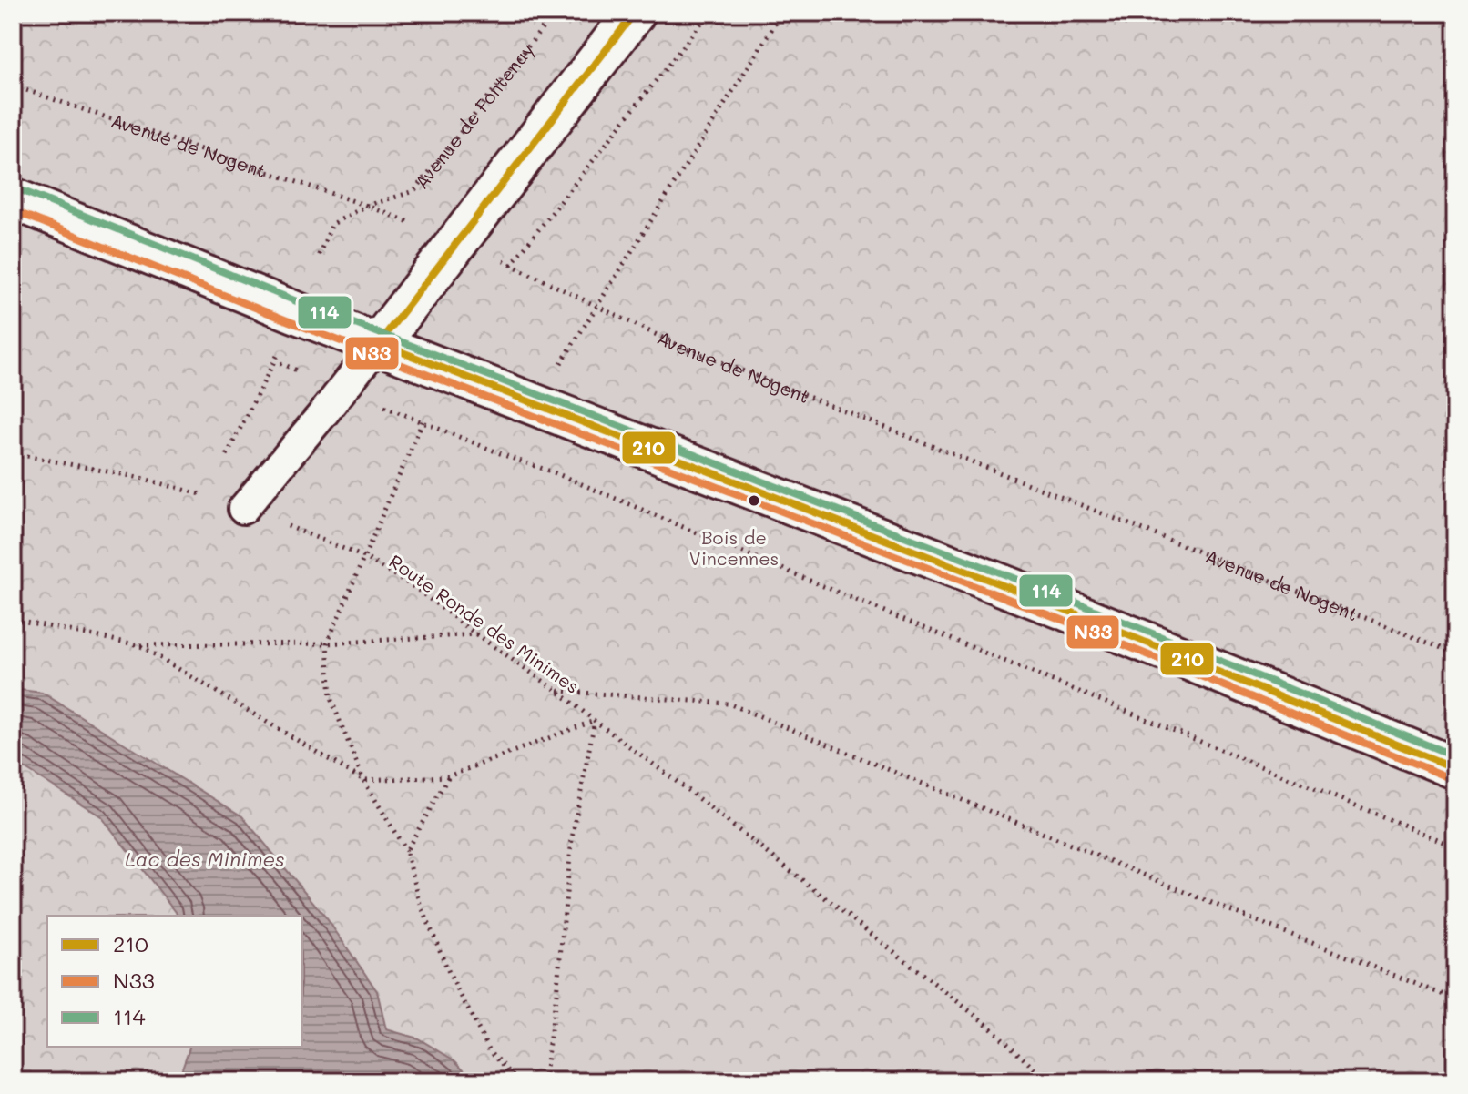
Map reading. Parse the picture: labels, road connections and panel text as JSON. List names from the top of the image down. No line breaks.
{"streets":{"path":["Avenue de Fontenay","Avenue de Nogent","Route Ronde des Minimes"]},"crossings":[["Avenue de Fontenay","Avenue de Nogent"]],"water":["Lac des Minimes"],"parks":["Bois de Vincennes"],"lines":["transit line 210","transit line 114","transit line N33"],"legend":["210","N33","114"]}
